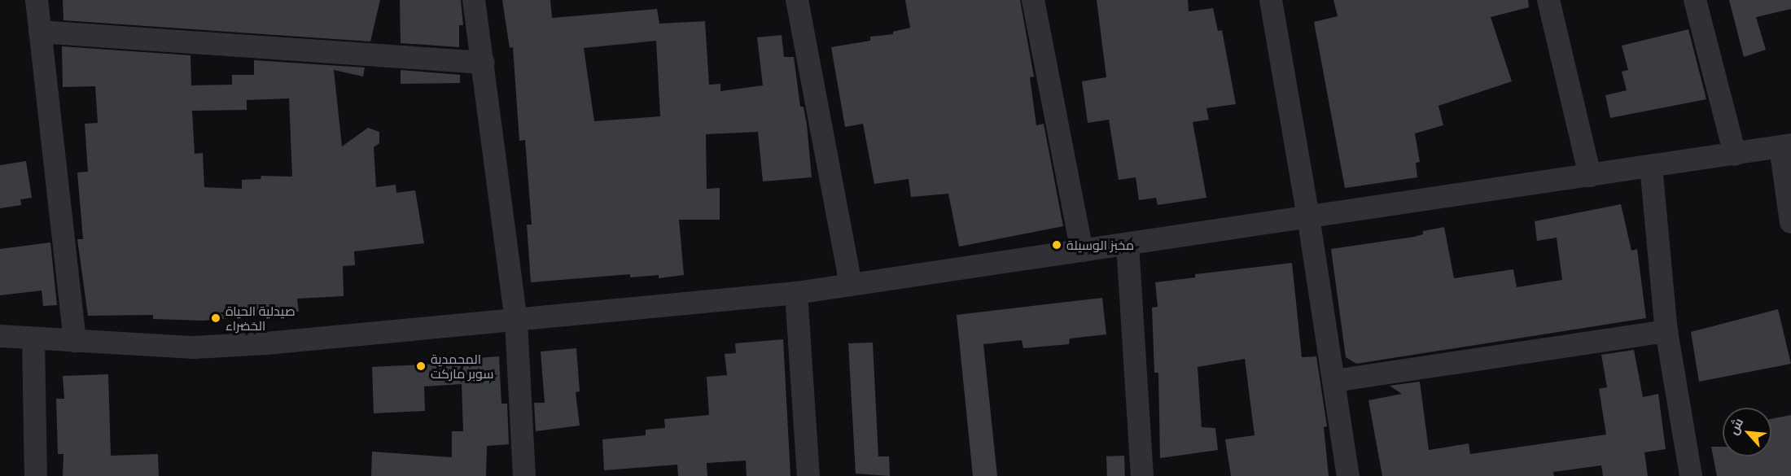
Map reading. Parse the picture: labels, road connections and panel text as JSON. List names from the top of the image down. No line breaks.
{"places":["مخبز الوسيلة","صيدلية الحياة الخضراء","المحمدية سوبر ماركت"],"north":"top left"}
